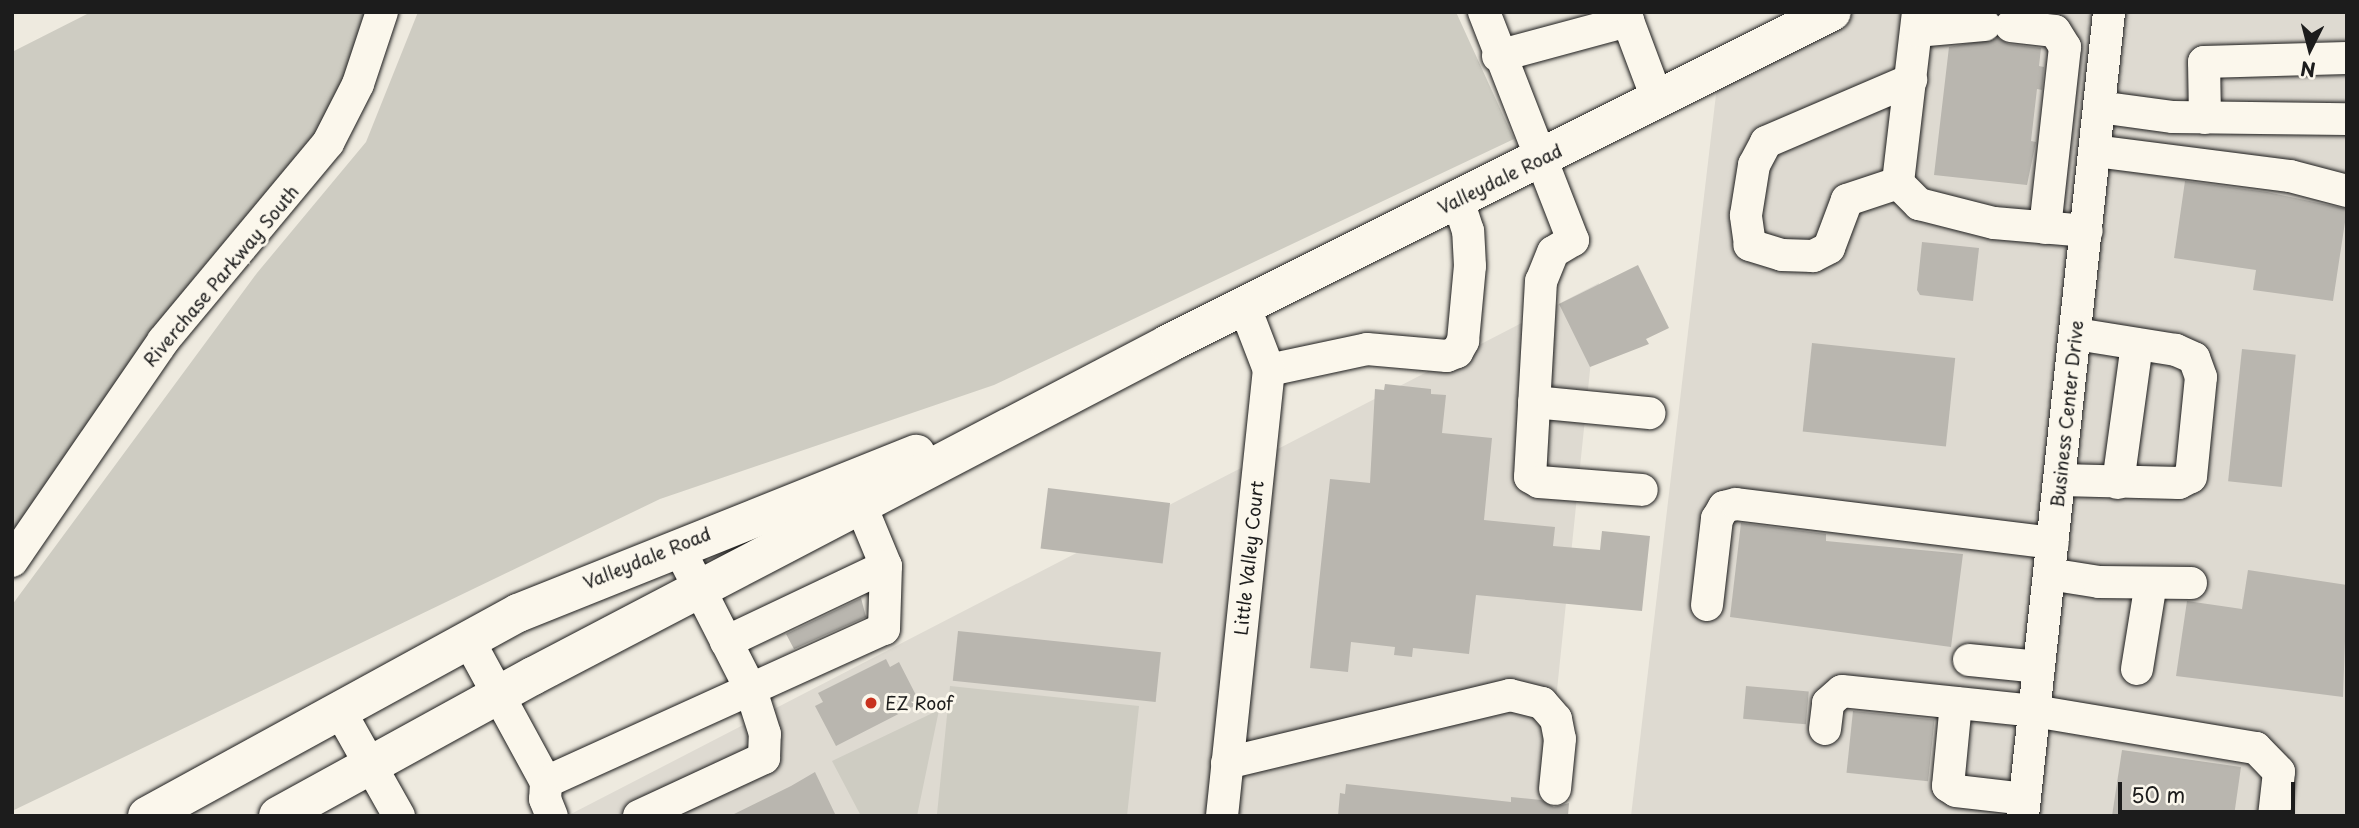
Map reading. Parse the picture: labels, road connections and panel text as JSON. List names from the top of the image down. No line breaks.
{"streets":{"main road":["Valleydale Road"],"street":["Riverchase Parkway South","Business Center Drive","Little Valley Court"]},"crossings":[["Valleydale Road","Little Valley Court"]],"places":["EZ Roof"],"scale_bar":"50 m","north":"bottom"}
